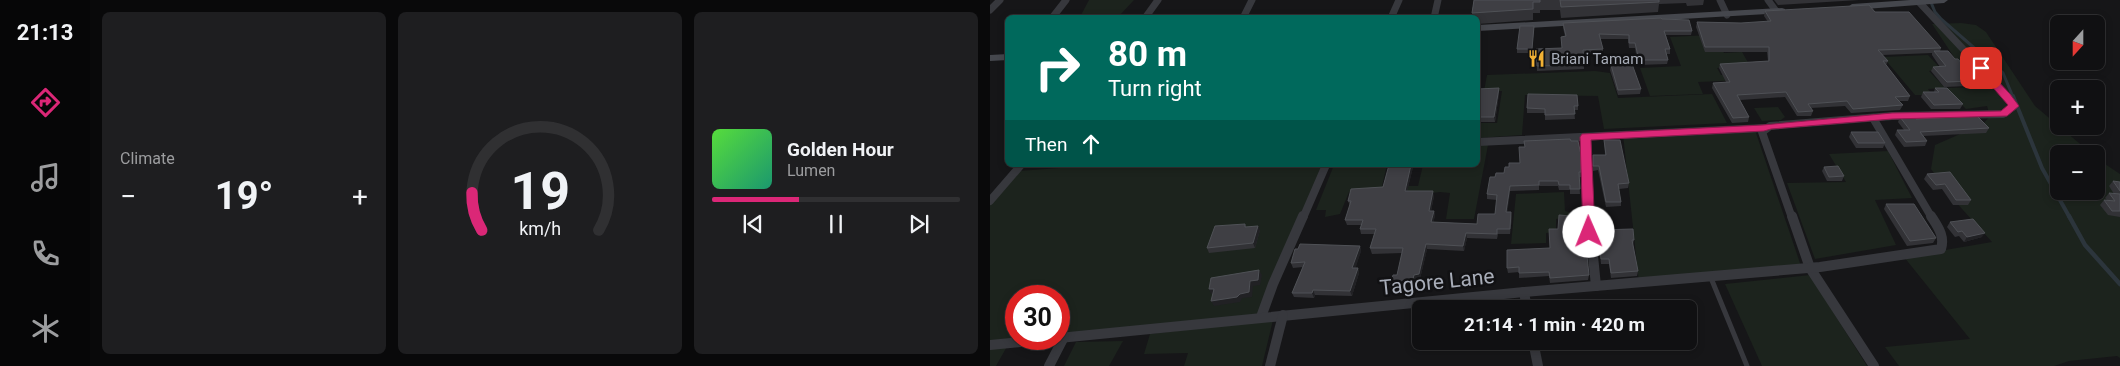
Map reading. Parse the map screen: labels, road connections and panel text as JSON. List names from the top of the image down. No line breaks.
{"streets":{"street":["Tagore Lane"]},"places":{"restaurant":["Briani Tamam"]},"north":"bottom","page":{"tabs":"21:13","tile":"Climate","map_buttons":["+","−"],"turn":["80 m","Turn right"],"then":"Then","song":["Golden Hour","Lumen"],"heat":["−","19°","+"],"limit":"30","trip":"21:14 · 1 min · 420 m","gauge":["19","km/h"]}}
